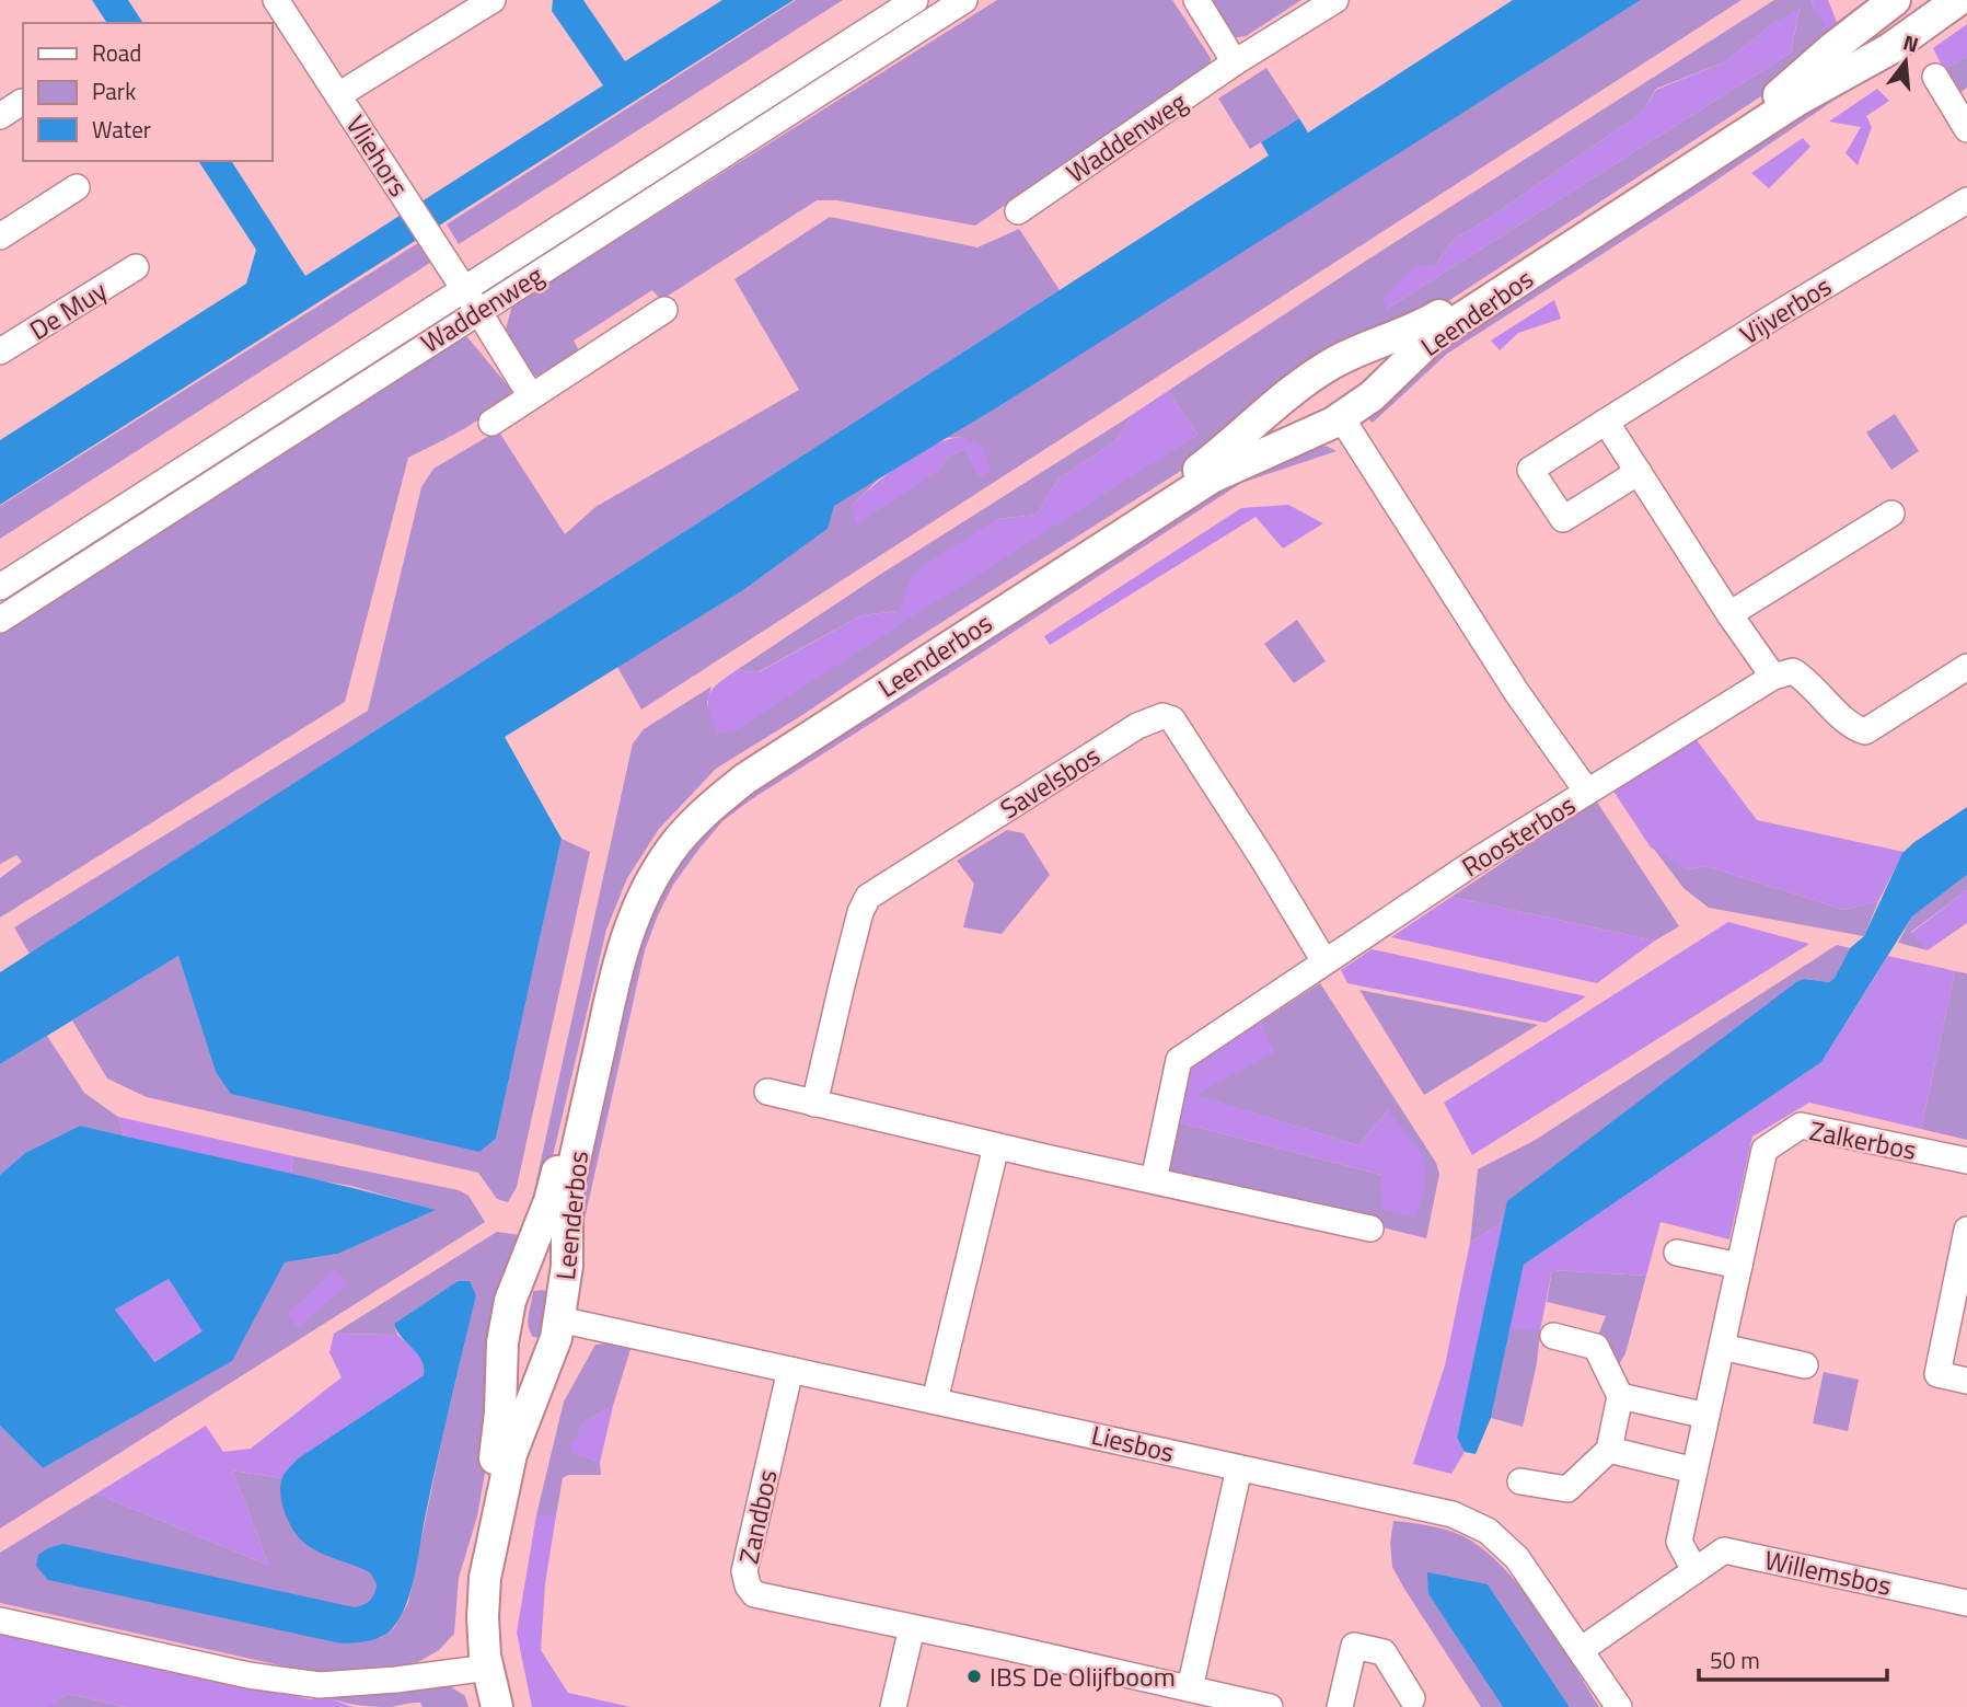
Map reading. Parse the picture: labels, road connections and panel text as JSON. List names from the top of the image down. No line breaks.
{"streets":{"main road":["Leenderbos"],"street":["Waddenweg","Vliehors","De Muy","Vijverbos","Savelsbos","Roosterbos","Zalkerbos","Liesbos","Zandbos","Willemsbos"]},"crossings":[["Waddenweg","Vliehors"],["Leenderbos","Roosterbos"],["Leenderbos","Liesbos"],["Savelsbos","Roosterbos"],["Liesbos","Zandbos"],["Liesbos","Willemsbos"]],"places":["IBS De Olijfboom"],"legend":["Road","Park","Water"],"scale_bar":"50 m","north":"top"}
